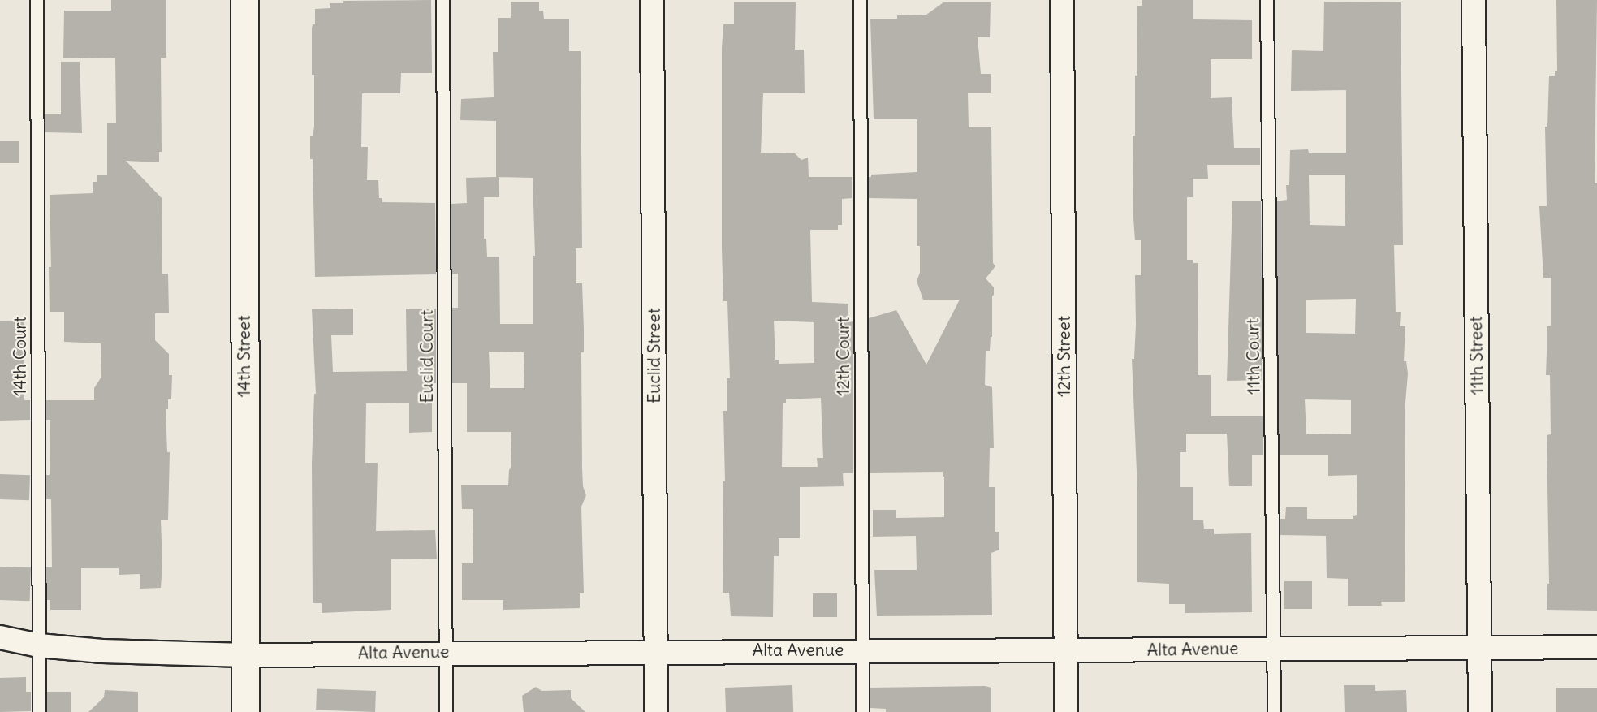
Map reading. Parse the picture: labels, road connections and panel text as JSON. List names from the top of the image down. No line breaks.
{"streets":{"street":["Euclid Street","11th Street","14th Street","12th Street","Alta Avenue"],"lane":["14th Court","Euclid Court","12th Court","11th Court"]},"crossings":[["Euclid Street","Alta Avenue"],["11th Street","Alta Avenue"],["14th Court","Alta Avenue"],["14th Street","Alta Avenue"],["Euclid Court","Alta Avenue"],["12th Court","Alta Avenue"],["12th Street","Alta Avenue"],["11th Court","Alta Avenue"]]}
